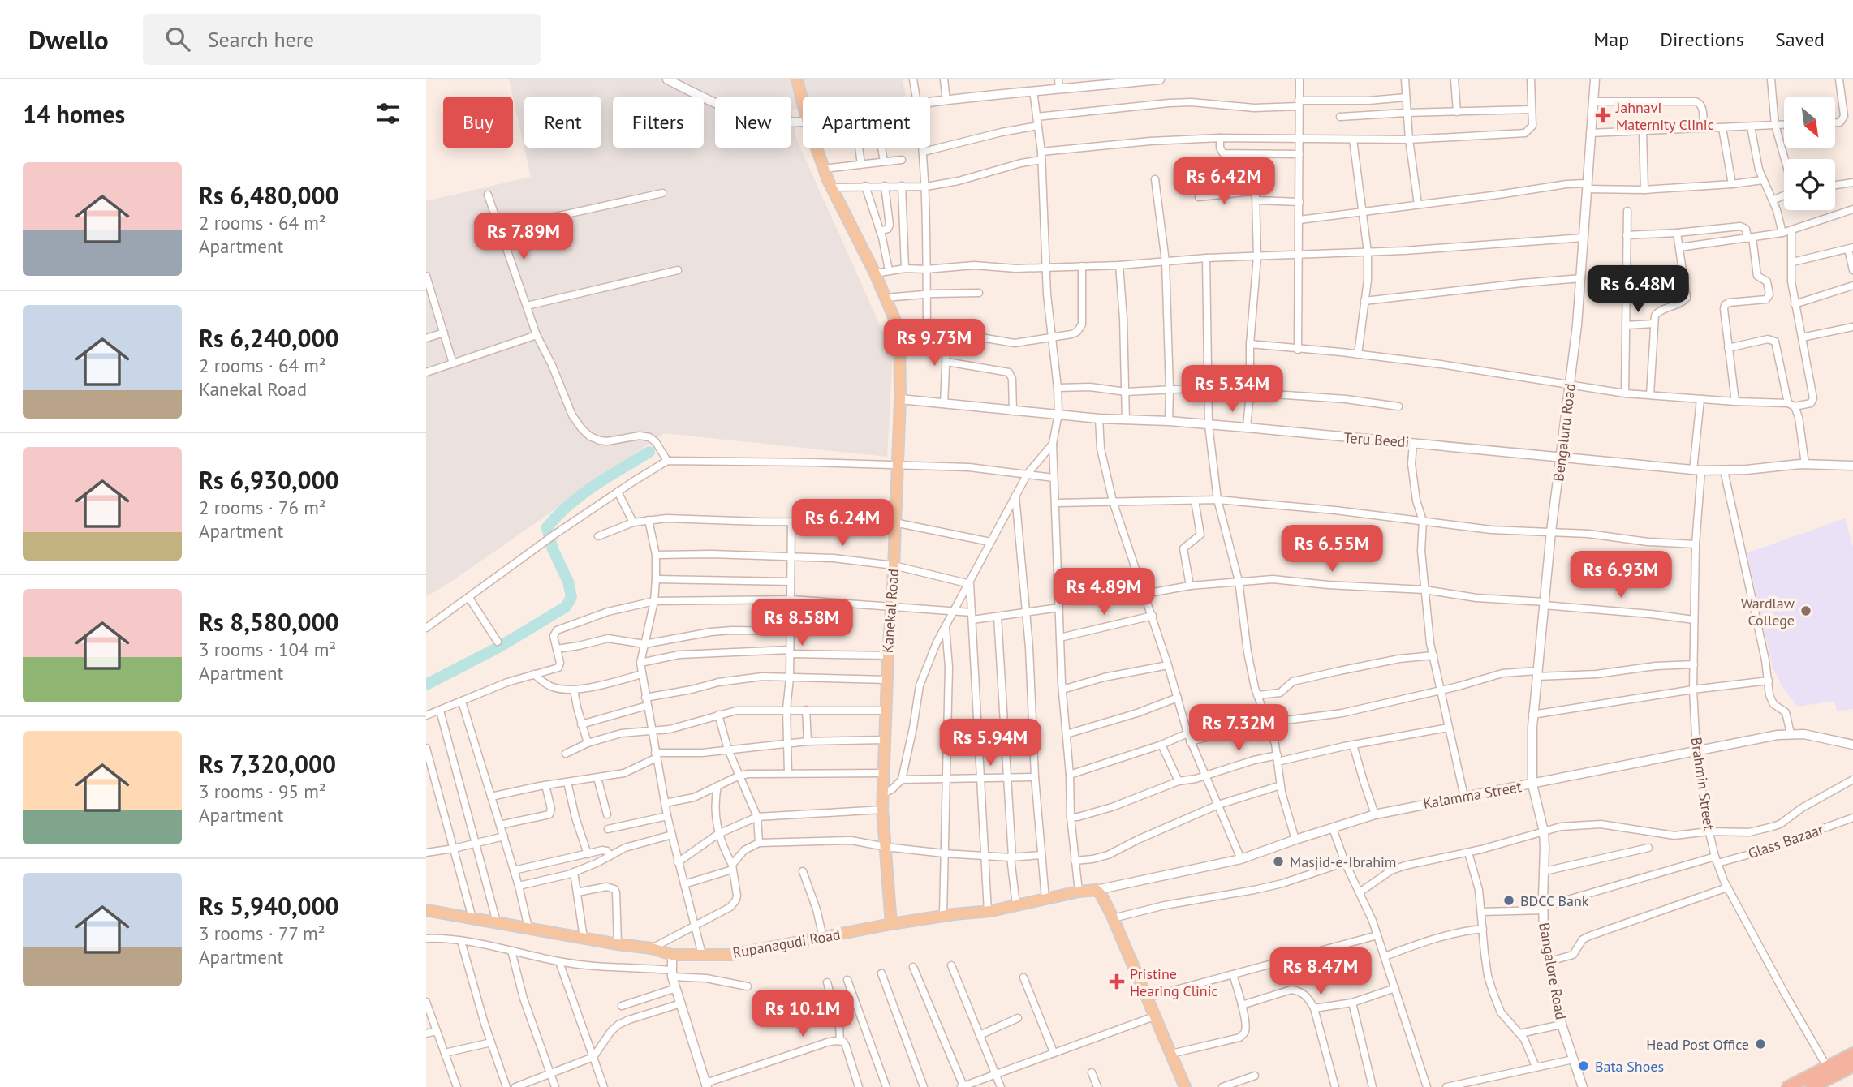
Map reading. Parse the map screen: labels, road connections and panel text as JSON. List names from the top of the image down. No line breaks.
{"streets":{"main road":["Kanekal Road","Rupanagudi Road"],"street":["Bengaluru Road","Teru Beedi","Brahmin Street","Kalamma Street","Glass Bazaar","Bangalore Road"]},"crossings":[["Bengaluru Road","Teru Beedi"],["Bengaluru Road","Kalamma Street"],["Bengaluru Road","Bangalore Road"],["Teru Beedi","Kanekal Road"],["Teru Beedi","Brahmin Street"],["Kanekal Road","Rupanagudi Road"],["Brahmin Street","Kalamma Street"],["Brahmin Street","Glass Bazaar"],["Kalamma Street","Rupanagudi Road"],["Kalamma Street","Bangalore Road"],["Glass Bazaar","Bangalore Road"]],"places":{"health":["Jahnavi Maternity Clinic","Pristine Hearing Clinic"],"other":["Wardlaw College","Masjid-e-Ibrahim","BDCC Bank","Head Post Office","Bata Shoes"]},"north":"bottom right","page":{"header":"Dwello","search":"Search here","nav":["Map","Directions","Saved"],"heading":"14 homes","chip":["Buy","Rent","Filters","New","Apartment"],"list":[{"name":"Rs 6,480,000","note":"2 rooms · 64 m² · Apartment"},{"name":"Rs 6,240,000","note":"2 rooms · 64 m² · Kanekal Road"},{"name":"Rs 6,930,000","note":"2 rooms · 76 m² · Apartment"},{"name":"Rs 8,580,000","note":"3 rooms · 104 m² · Apartment"},{"name":"Rs 7,320,000","note":"3 rooms · 95 m² · Apartment"},{"name":"Rs 5,940,000","note":"3 rooms · 77 m² · Apartment"}],"price":["Rs 6.42M","Rs 7.89M","Rs 6.48M","Rs 9.73M","Rs 5.34M","Rs 6.24M","Rs 6.55M","Rs 6.93M","Rs 4.89M","Rs 8.58M","Rs 7.32M","Rs 5.94M","Rs 8.47M","Rs 10.1M"]}}
